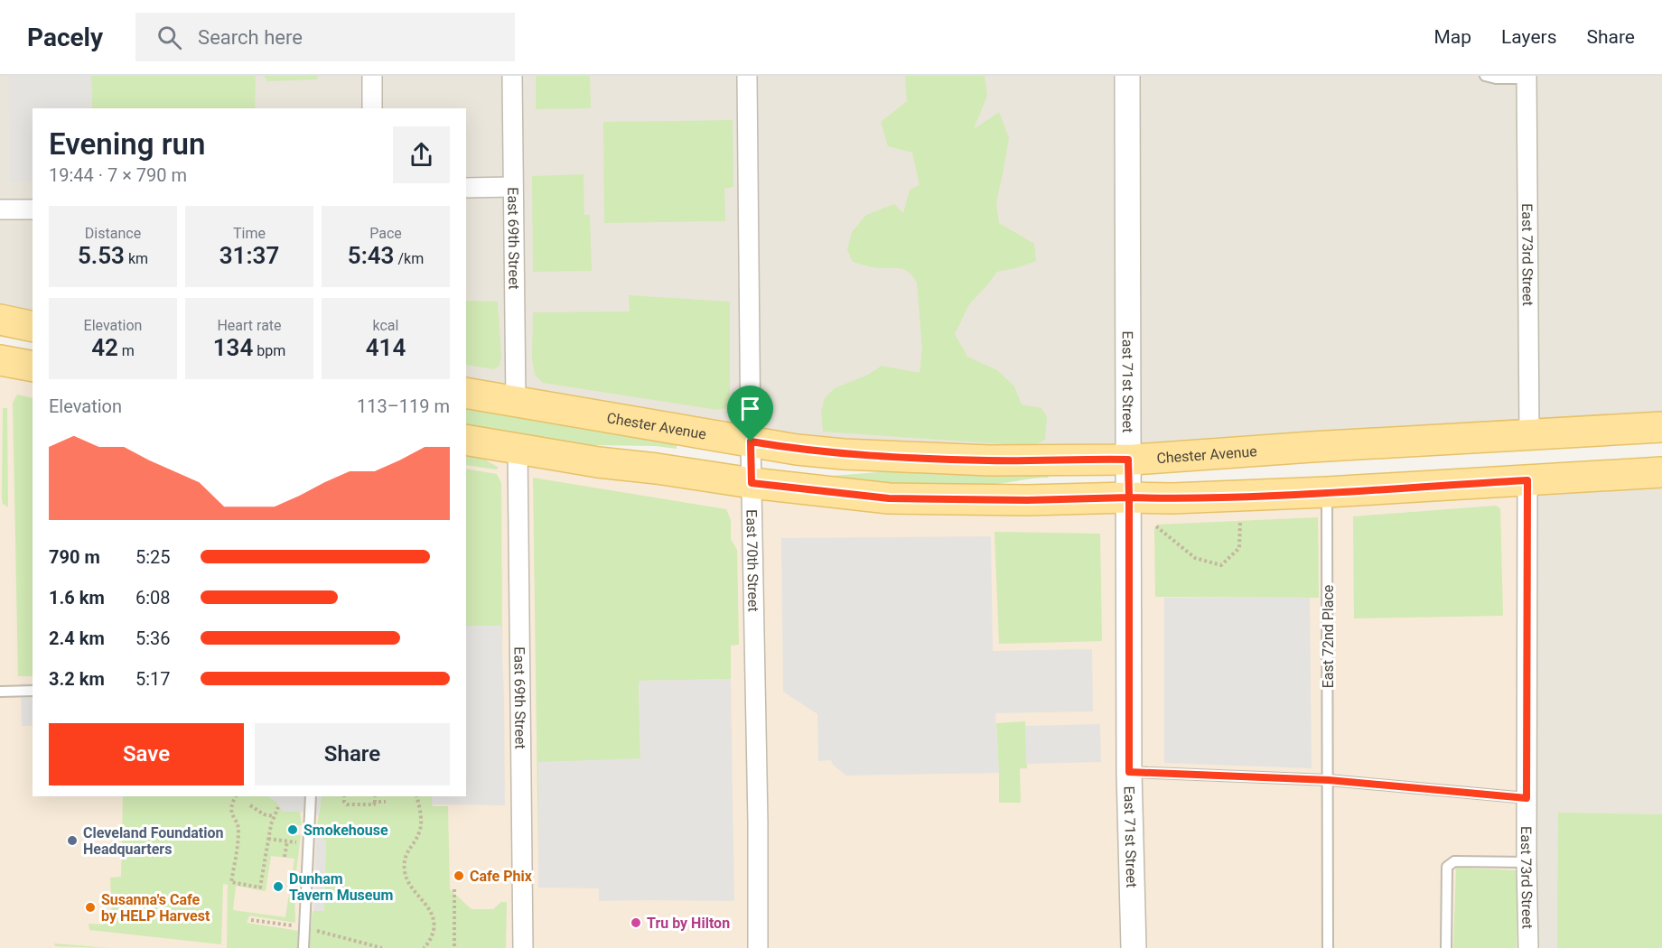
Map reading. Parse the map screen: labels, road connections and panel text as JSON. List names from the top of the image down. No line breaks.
{"streets":{"main road":["Chester Avenue"],"street":["East 69th Street","East 73rd Street","East 71st Street","East 70th Street"],"lane":["East 72nd Place"]},"crossings":[["East 69th Street","Chester Avenue"],["East 73rd Street","Chester Avenue"],["East 71st Street","Chester Avenue"],["Chester Avenue","East 70th Street"]],"places":["Smokehouse","Cleveland Foundation Headquarters","Cafe Phix","Dunham Tavern Museum","Susanna's Cafe by HELP Harvest","Tru by Hilton"],"page":{"header":"Pacely","search":"Search here","nav":["Map","Layers","Share"],"heading":["Evening run","19:44 · 7 × 790 m"],"stats":[["Distance","5.53 km"],["Time","31:37"],["Pace","5:43 /km"],["Elevation","42 m"],["Heart rate","134 bpm"],["kcal","414"]],"chart":["Elevation","113–119 m"],"list":[{"name":"790 m","note":"5:25"},{"name":"1.6 km","note":"6:08"},{"name":"2.4 km","note":"5:36"},{"name":"3.2 km","note":"5:17"}],"buttons":["Save","Share"]}}
